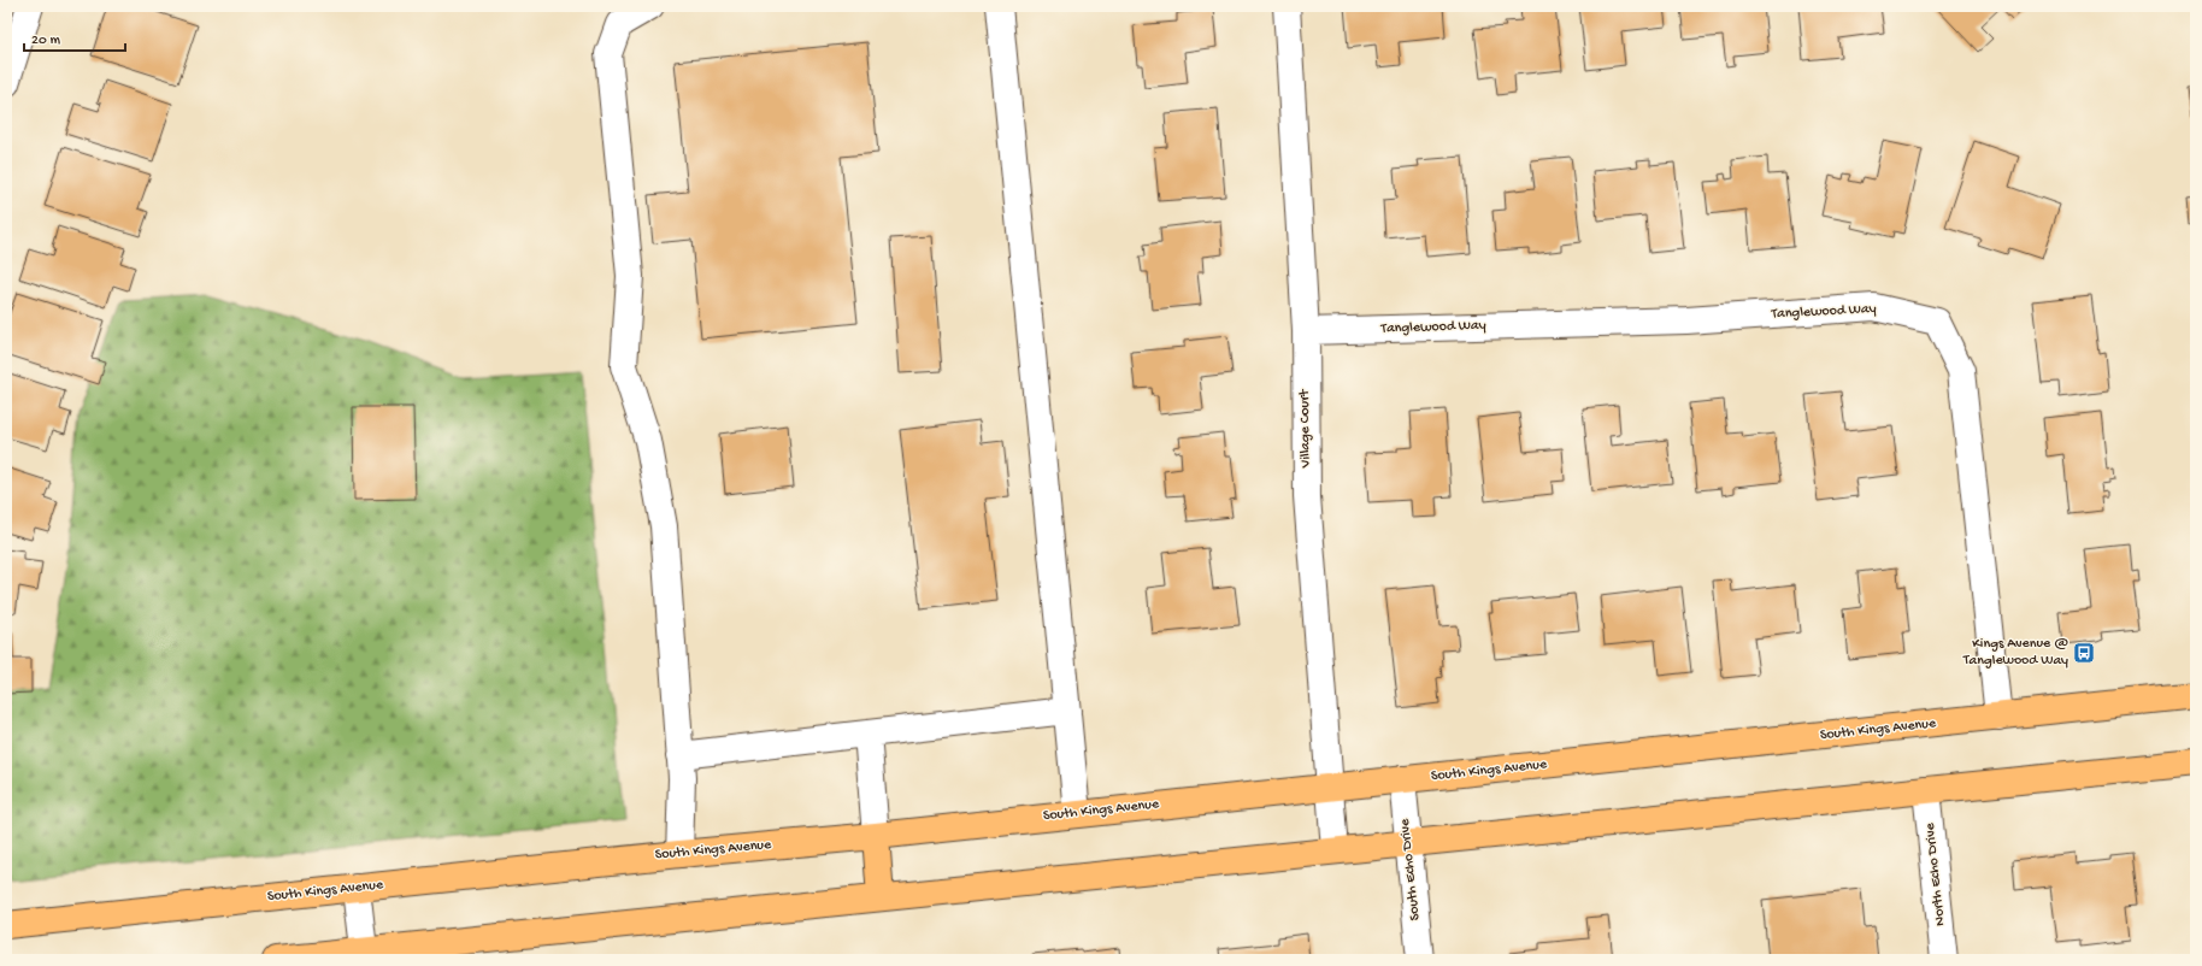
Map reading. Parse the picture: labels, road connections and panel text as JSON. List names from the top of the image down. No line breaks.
{"streets":{"main road":["South Kings Avenue"],"street":["Tanglewood Way","Village Court","South Echo Drive","North Echo Drive"]},"crossings":[["Tanglewood Way","Village Court"],["Tanglewood Way","South Kings Avenue"],["Village Court","South Kings Avenue"],["South Kings Avenue","South Echo Drive"]],"places":{"bus stop":["Kings Avenue @ Tanglewood Way"]},"scale_bar":"20 m"}
